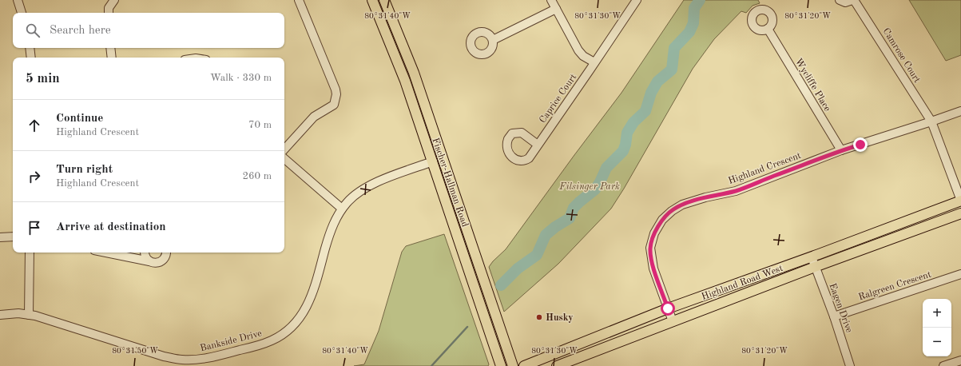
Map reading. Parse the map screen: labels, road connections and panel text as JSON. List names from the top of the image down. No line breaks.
{"streets":{"main road":["Fischer-Hallman Road","Highland Road West"],"street":["Camrose Court","Wycliffe Place","Caprice Court","Highland Crescent","Ralgreen Crescent","Eagen Drive","Bankside Drive"]},"crossings":[["Camrose Court","Highland Crescent"],["Camrose Court","Highland Road West"],["Wycliffe Place","Highland Crescent"],["Highland Crescent","Highland Road West"],["Fischer-Hallman Road","Bankside Drive"],["Highland Road West","Eagen Drive"],["Ralgreen Crescent","Eagen Drive"]],"parks":["Filsinger Park"],"places":["Husky"],"page":{"search":"Search here","heading":["5 min","Walk · 330 m"],"list":[["Continue","Highland Crescent","70 m"],["Turn right","Highland Crescent","260 m"],"Arrive at destination"],"map_buttons":["+","−"]},"coordinates":["80°31'40\"W","80°31'30\"W","80°31'20\"W","80°31'50\"W"]}
